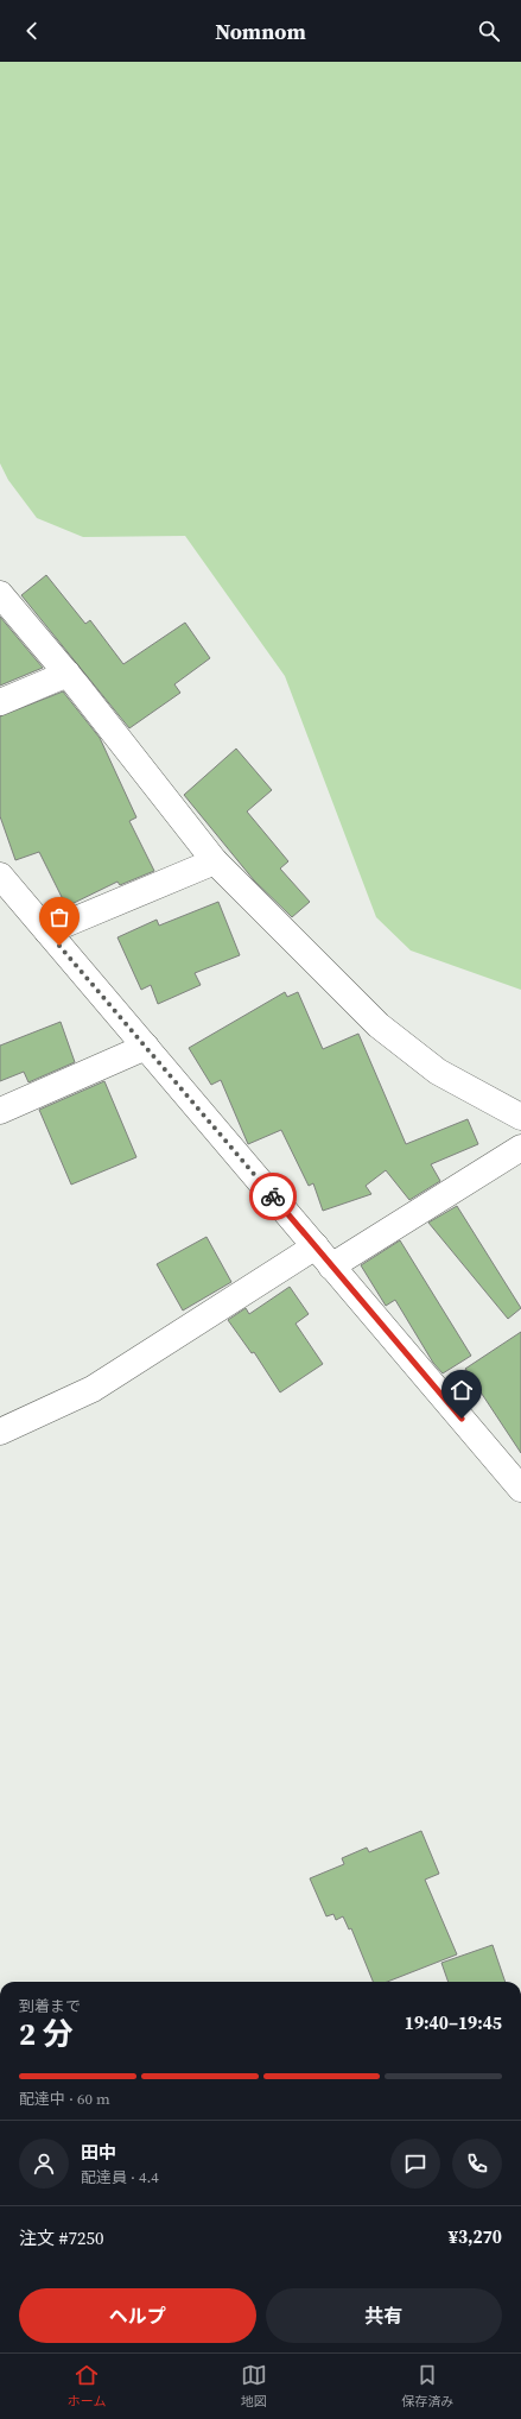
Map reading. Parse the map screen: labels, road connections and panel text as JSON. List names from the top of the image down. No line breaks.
{"page":{"header":"Nomnom","heading":["2 分","到着まで","19:40–19:45"],"panel":["田中","配達員 · 4.4","注文 #7250","¥3,270"],"bar":"配達中 · 60 m","buttons":["ヘルプ","共有"],"tabs":["ホーム","地図","保存済み"]}}
